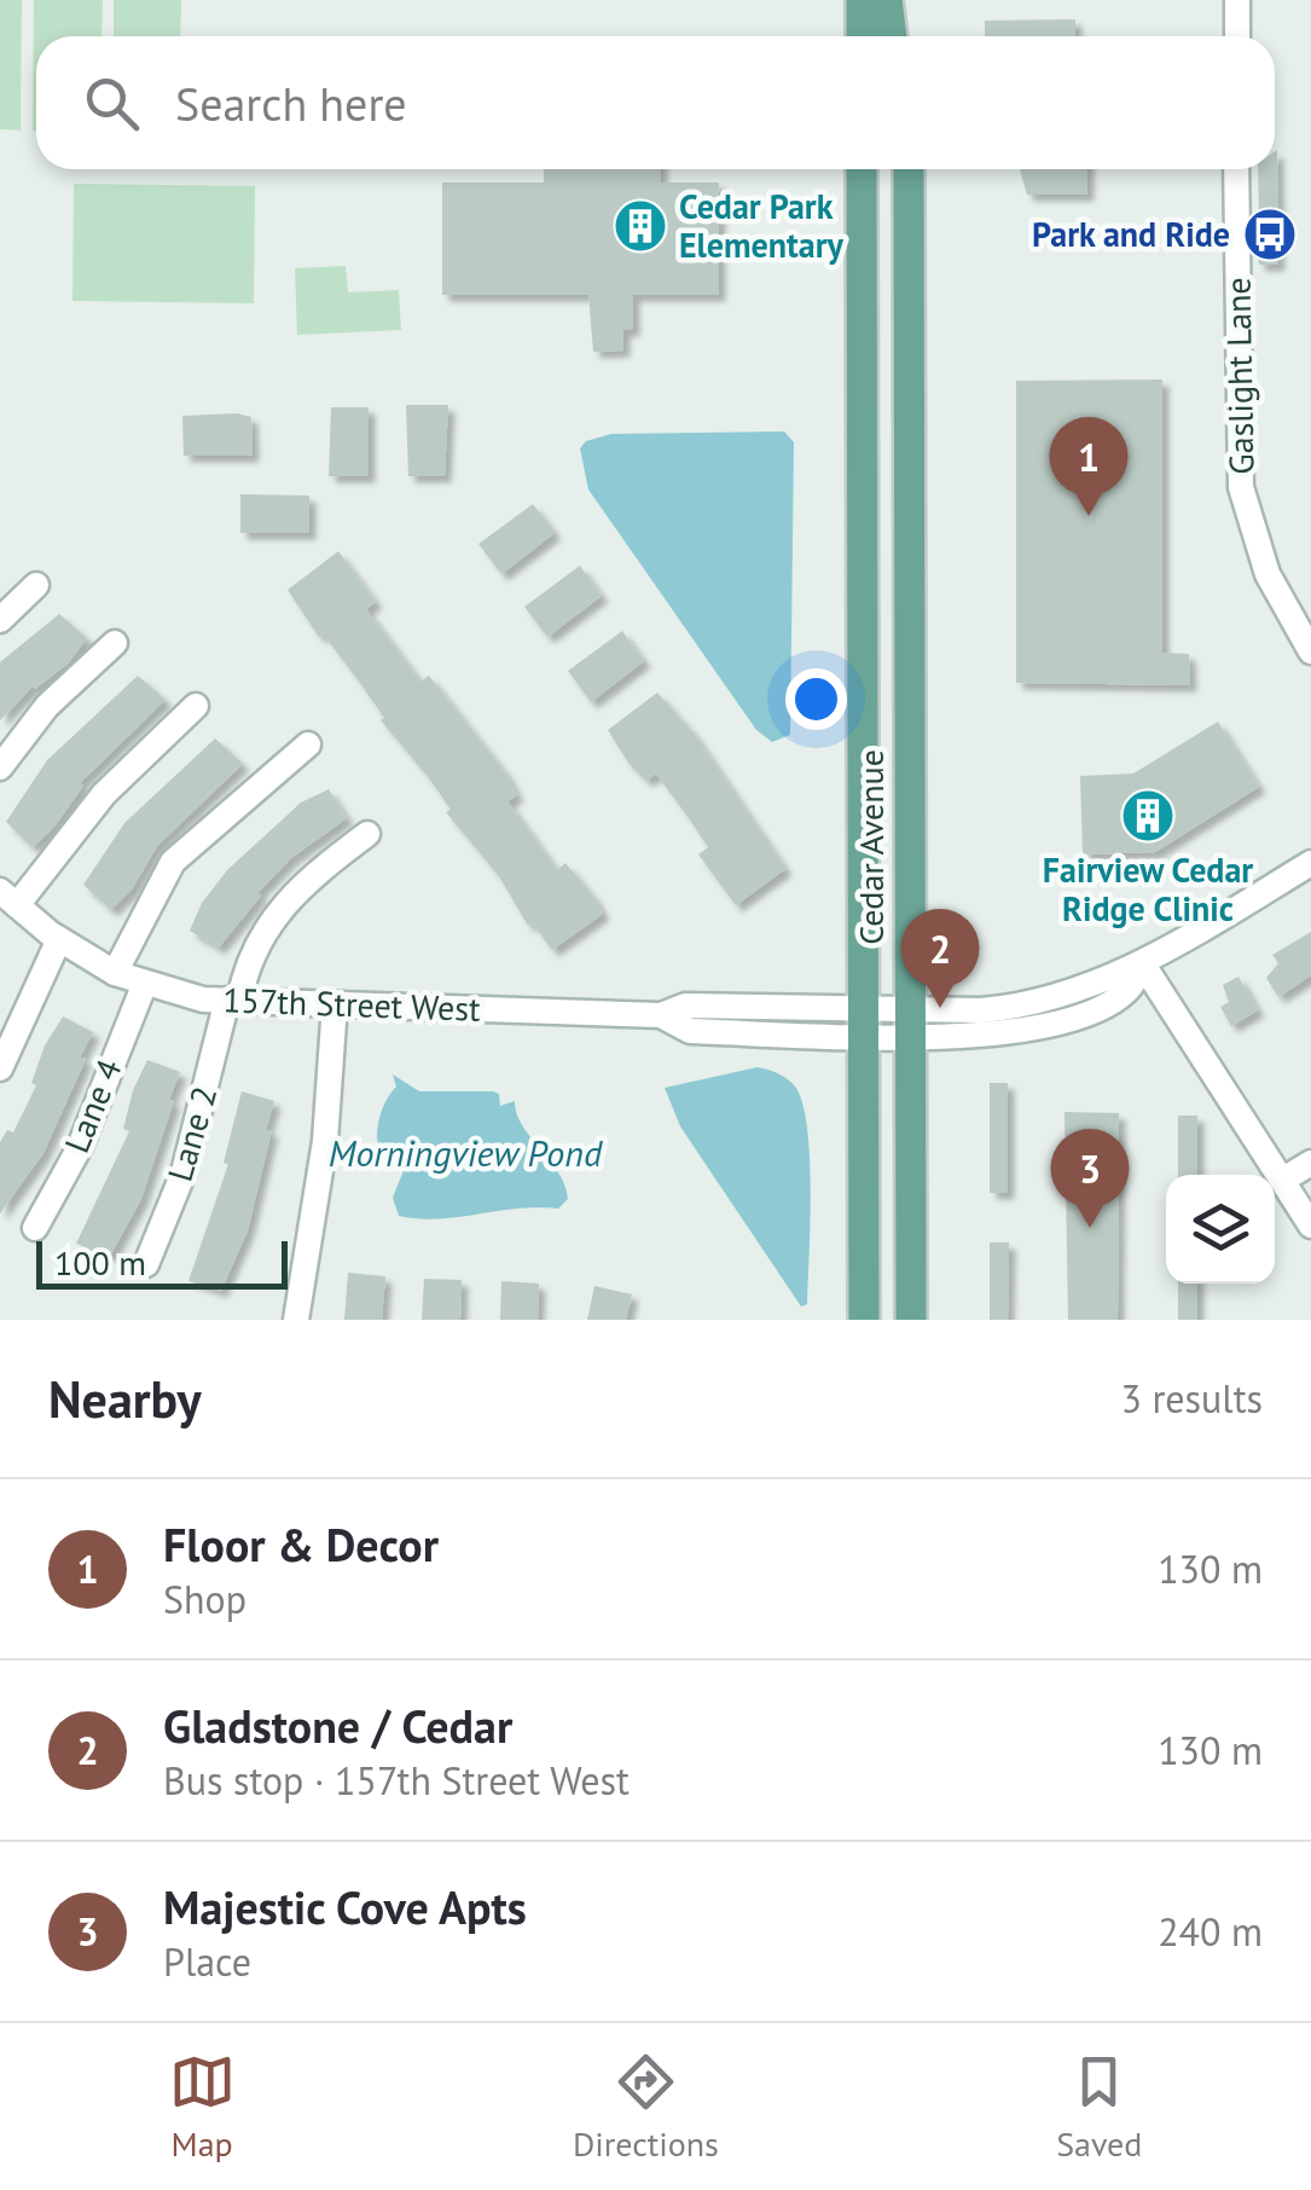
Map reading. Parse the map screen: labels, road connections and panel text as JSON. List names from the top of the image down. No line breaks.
{"streets":{"main road":["Cedar Avenue"],"street":["Gaslight Lane","157th Street West","Lane 4","Lane 2"]},"crossings":[["Cedar Avenue","157th Street West"],["157th Street West","Lane 4"],["157th Street West","Lane 2"]],"water":["Morningview Pond"],"places":{"building":["Cedar Park Elementary","Fairview Cedar Ridge Clinic"],"bus stop":["Park and Ride"]},"scale_bar":"100 m","page":{"search":"Search here","pins":["1","2","3"],"scale":"100 m","heading":["Nearby","3 results"],"list":[{"mark":"1","name":"Floor & Decor","note":"Shop","value":"130 m"},{"mark":"2","name":"Gladstone / Cedar","note":"Bus stop · 157th Street West","value":"130 m"},{"mark":"3","name":"Majestic Cove Apts","note":"Place","value":"240 m"}],"nav":["Map","Directions","Saved"]}}
